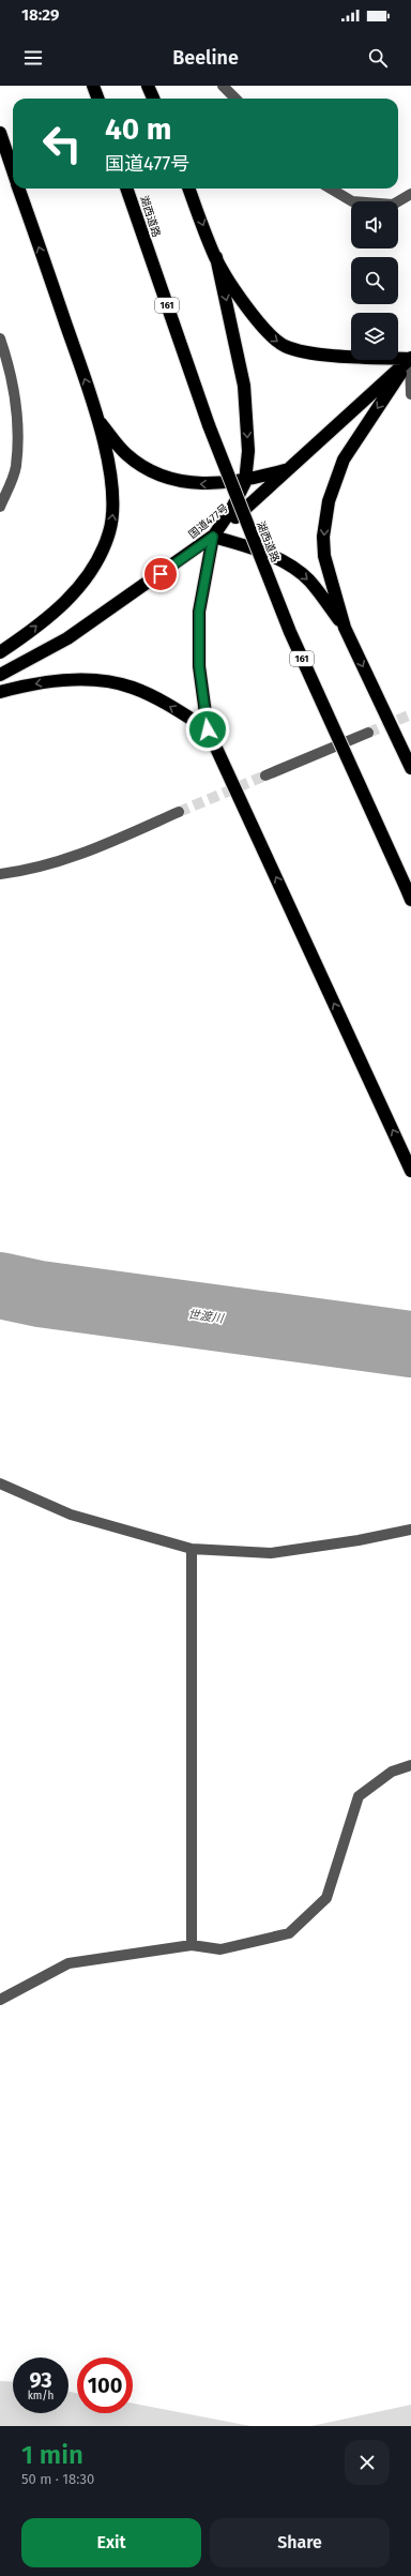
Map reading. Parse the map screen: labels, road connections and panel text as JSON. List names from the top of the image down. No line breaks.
{"streets":{"highway":["湖西道路","161","国道477号"]},"water":["世渡川"],"page":{"status":"18:29","header":"Beeline","turn":["40 m","国道477号"],"speed":"93 km/h","limit":"100","heading":["1 min","50 m · 18:30"],"buttons":["Exit","Share"]}}
